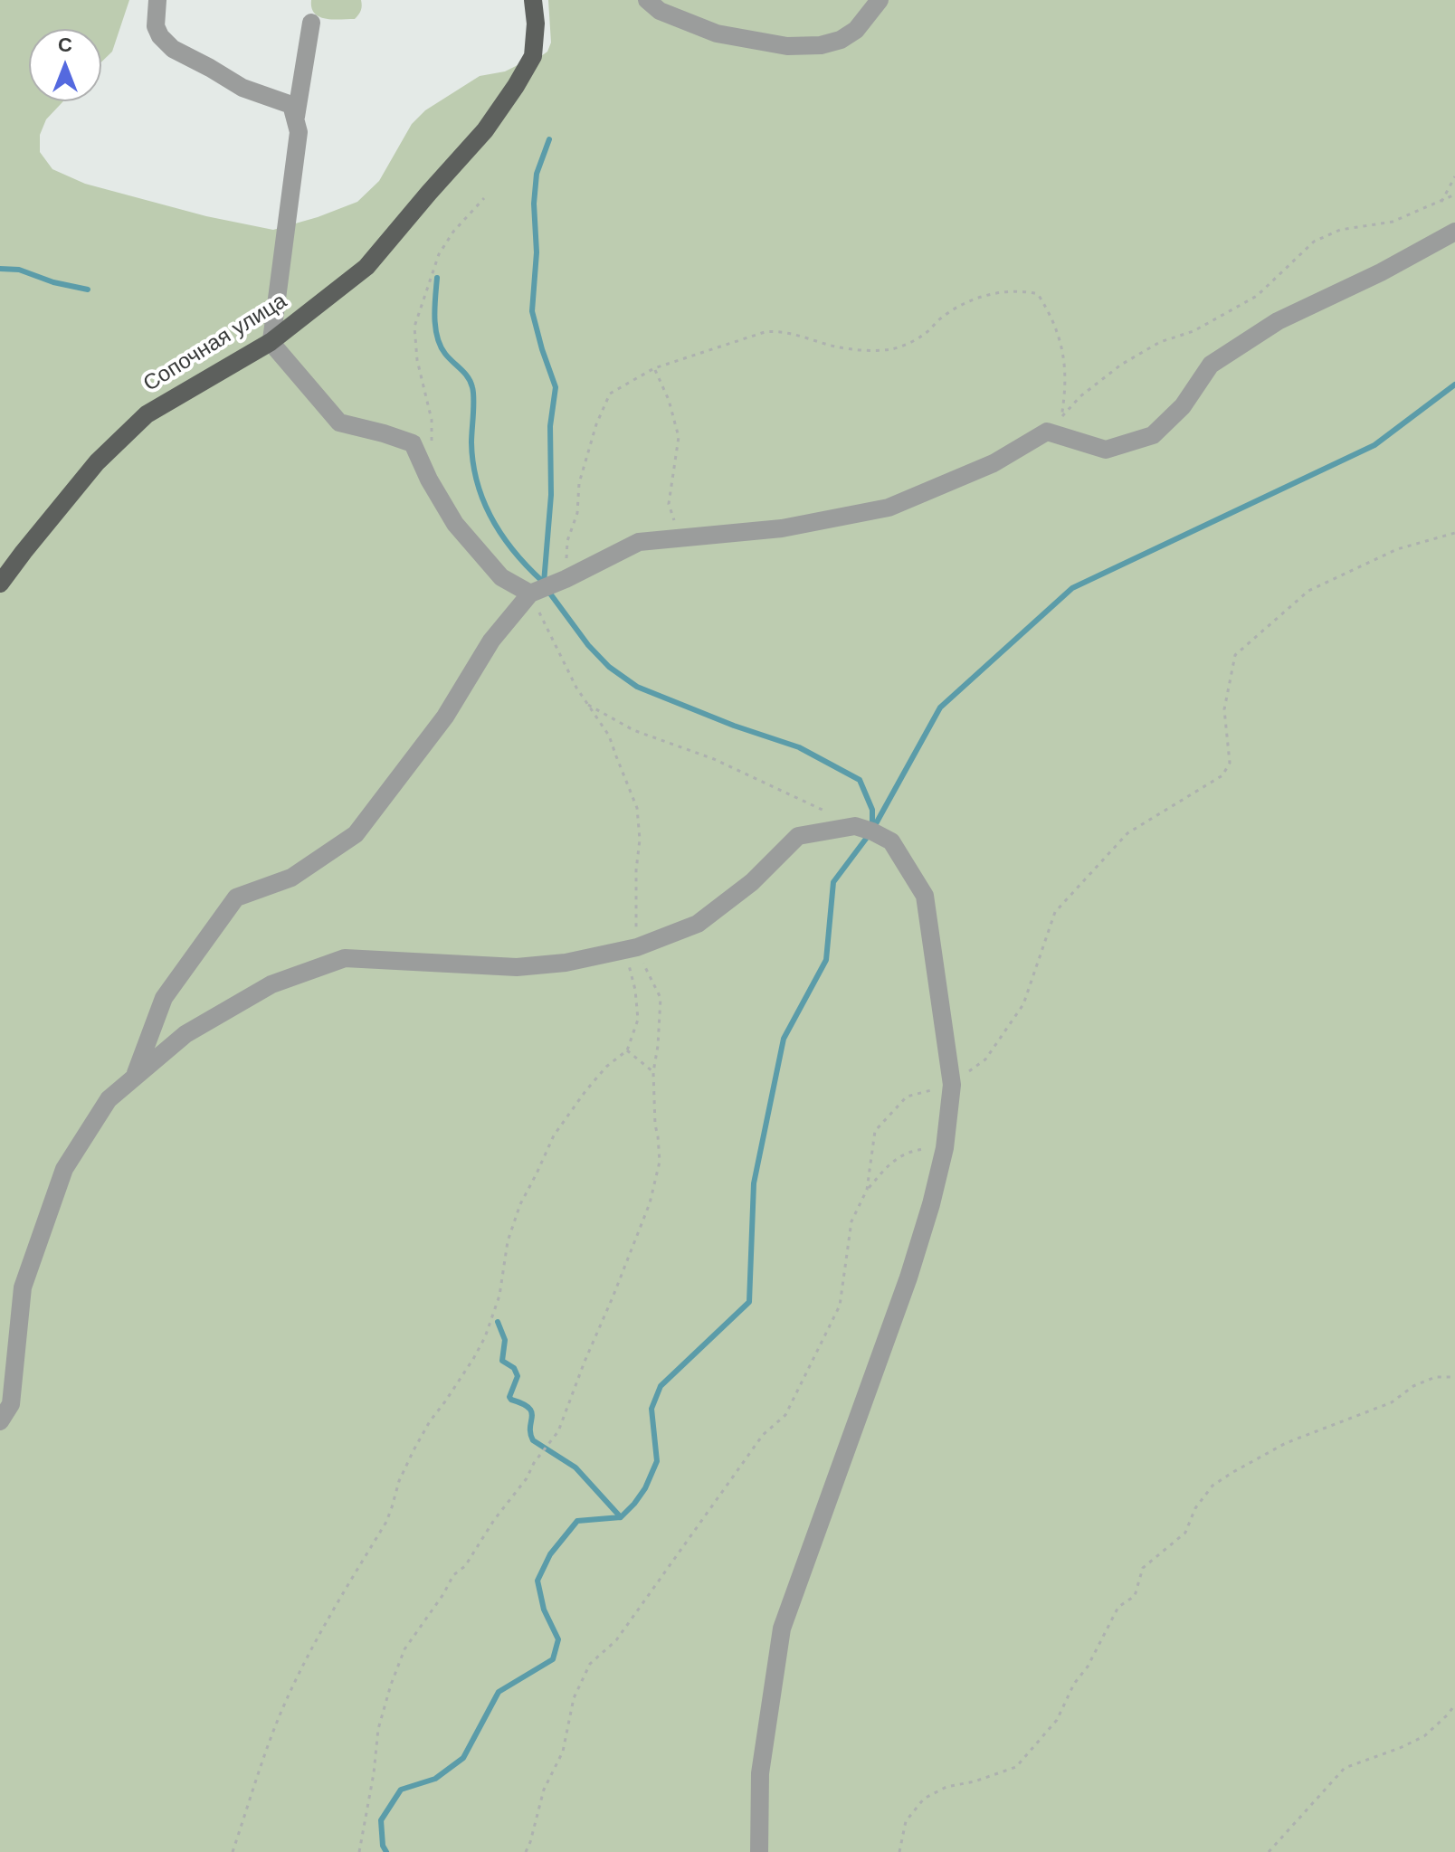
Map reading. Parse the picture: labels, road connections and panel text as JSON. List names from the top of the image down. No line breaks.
{"streets":{"main road":["Сопочная улица"]},"north":"top"}
